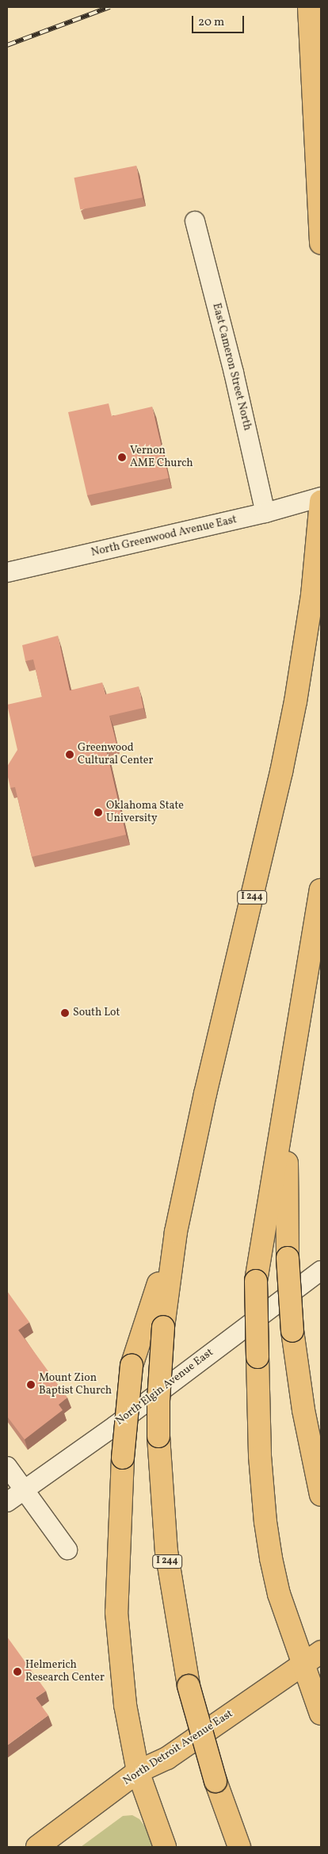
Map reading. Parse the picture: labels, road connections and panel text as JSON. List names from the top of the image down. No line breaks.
{"streets":{"main road":["I 244","North Detroit Avenue East"],"street":["East Cameron Street North","North Greenwood Avenue East","North Elgin Avenue East"]},"crossings":[["East Cameron Street North","North Greenwood Avenue East"]],"places":["Vernon AME Church","Greenwood Cultural Center","Oklahoma State University","South Lot","Mount Zion Baptist Church","Helmerich Research Center"],"scale_bar":"20 m"}
